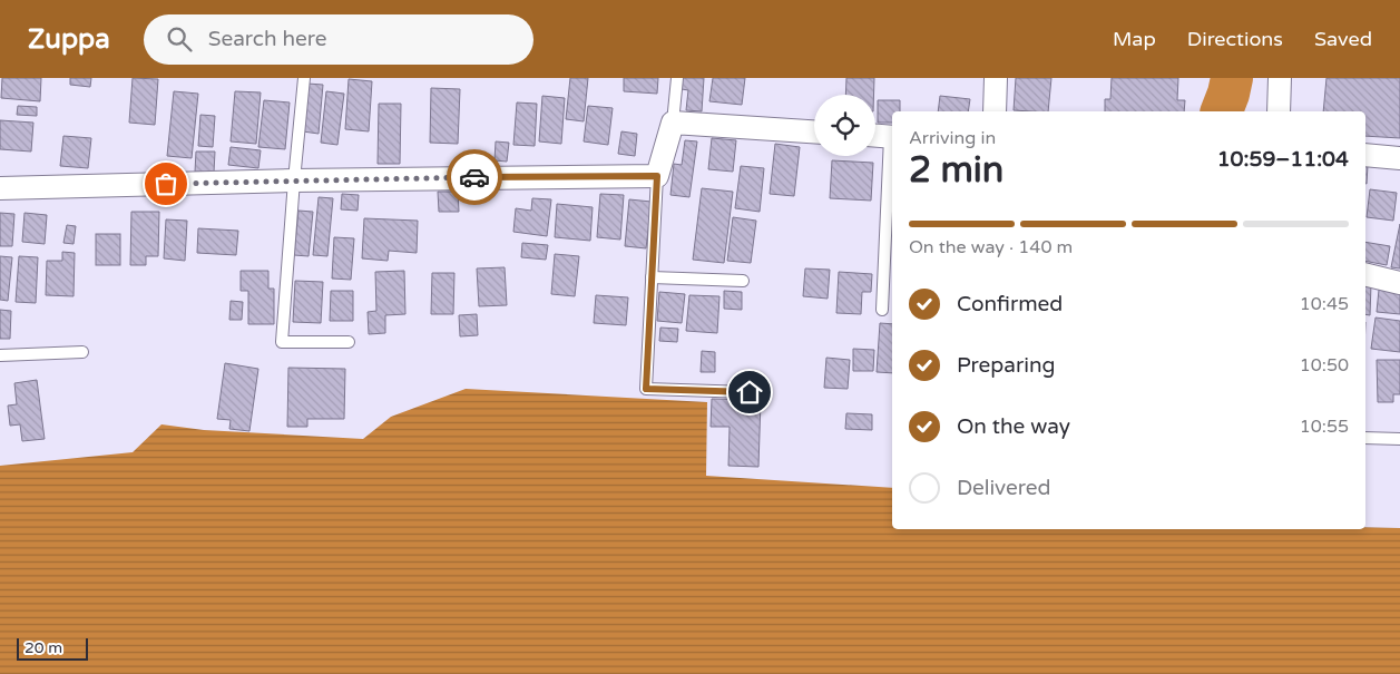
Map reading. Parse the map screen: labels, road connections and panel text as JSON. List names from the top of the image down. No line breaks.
{"scale_bar":"20 m","page":{"header":"Zuppa","search":"Search here","nav":["Map","Directions","Saved"],"heading":["2 min","Arriving in","10:59–11:04"],"bar":"On the way · 140 m","list":[["Confirmed","10:45"],["Preparing","10:50"],["On the way","10:55"],"Delivered"],"scale":"20 m"}}
